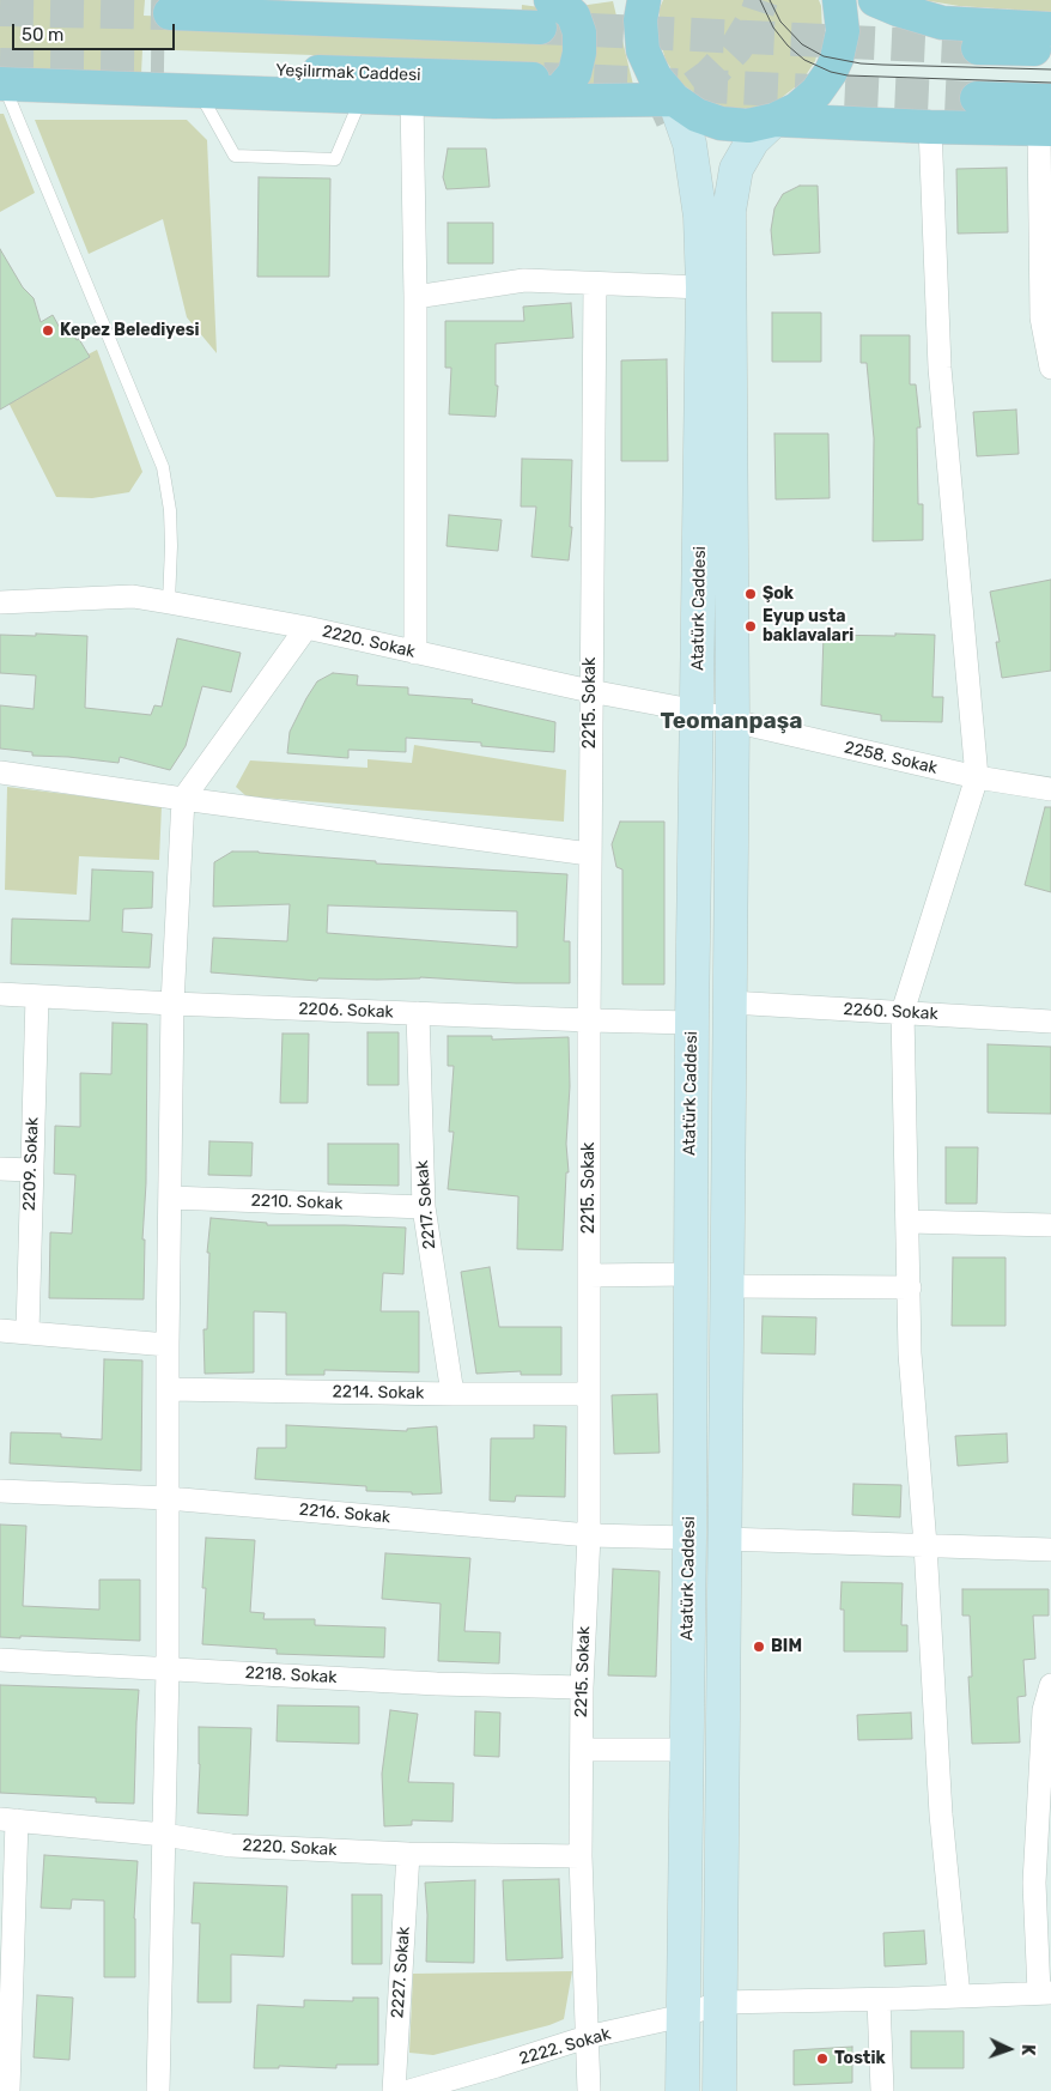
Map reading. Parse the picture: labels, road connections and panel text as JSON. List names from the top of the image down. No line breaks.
{"streets":{"main road":["Yeşilırmak Caddesi","Atatürk Caddesi"],"street":["2220. Sokak","2215. Sokak","2258. Sokak","2206. Sokak","2260. Sokak","2209. Sokak","2210. Sokak","2217. Sokak","2214. Sokak","2216. Sokak","2218. Sokak","2227. Sokak","2222. Sokak"]},"crossings":[["Atatürk Caddesi","2220. Sokak"],["Atatürk Caddesi","2258. Sokak"],["Atatürk Caddesi","2206. Sokak"],["Atatürk Caddesi","2260. Sokak"],["Atatürk Caddesi","2216. Sokak"],["Atatürk Caddesi","2222. Sokak"],["2220. Sokak","2215. Sokak"],["2220. Sokak","2258. Sokak"],["2220. Sokak","2227. Sokak"],["2215. Sokak","2206. Sokak"],["2215. Sokak","2214. Sokak"],["2215. Sokak","2216. Sokak"],["2215. Sokak","2218. Sokak"],["2215. Sokak","2222. Sokak"],["2206. Sokak","2209. Sokak"],["2206. Sokak","2217. Sokak"],["2210. Sokak","2217. Sokak"],["2217. Sokak","2214. Sokak"]],"districts":["Teomanpaşa"],"places":["Kepez Belediyesi","Şok","Eyup usta baklavalari","BIM","Tostik"],"scale_bar":"50 m","north":"right"}
